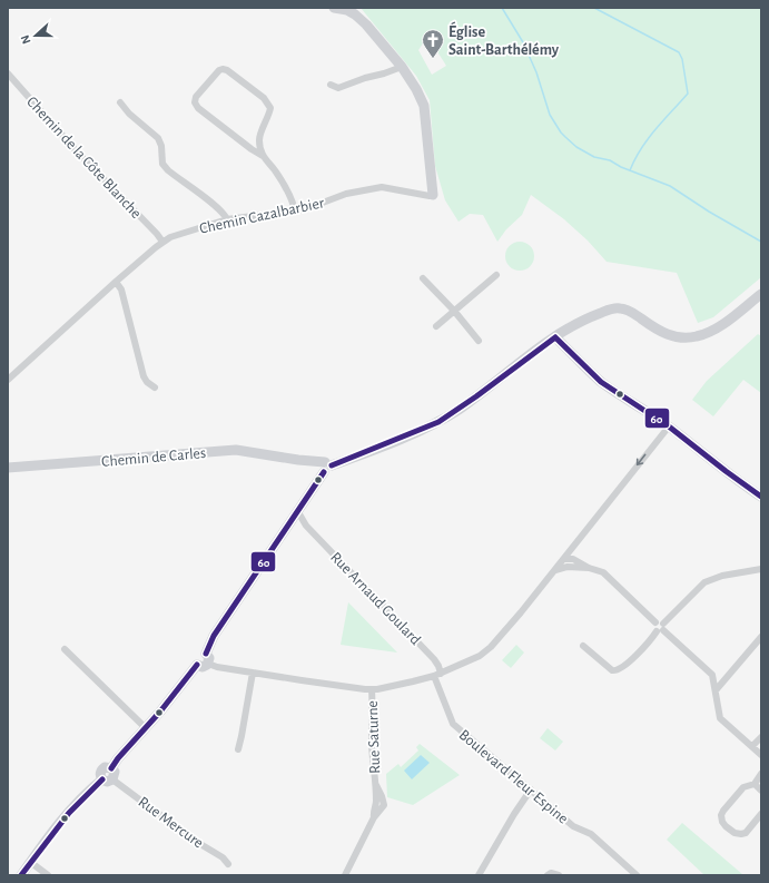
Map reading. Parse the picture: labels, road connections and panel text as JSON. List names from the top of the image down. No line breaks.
{"streets":{"street":["Chemin de la Côte Blanche","Chemin Cazalbarbier","Chemin de Carles","Rue Arnaud Goulard","Rue Saturne","Boulevard Fleur Espine","Rue Mercure"]},"crossings":[["Chemin de la Côte Blanche","Chemin Cazalbarbier"],["Rue Arnaud Goulard","Boulevard Fleur Espine"]],"places":{"church":["Église Saint-Barthélémy"]},"lines":["transit line 60"],"north":"left"}
